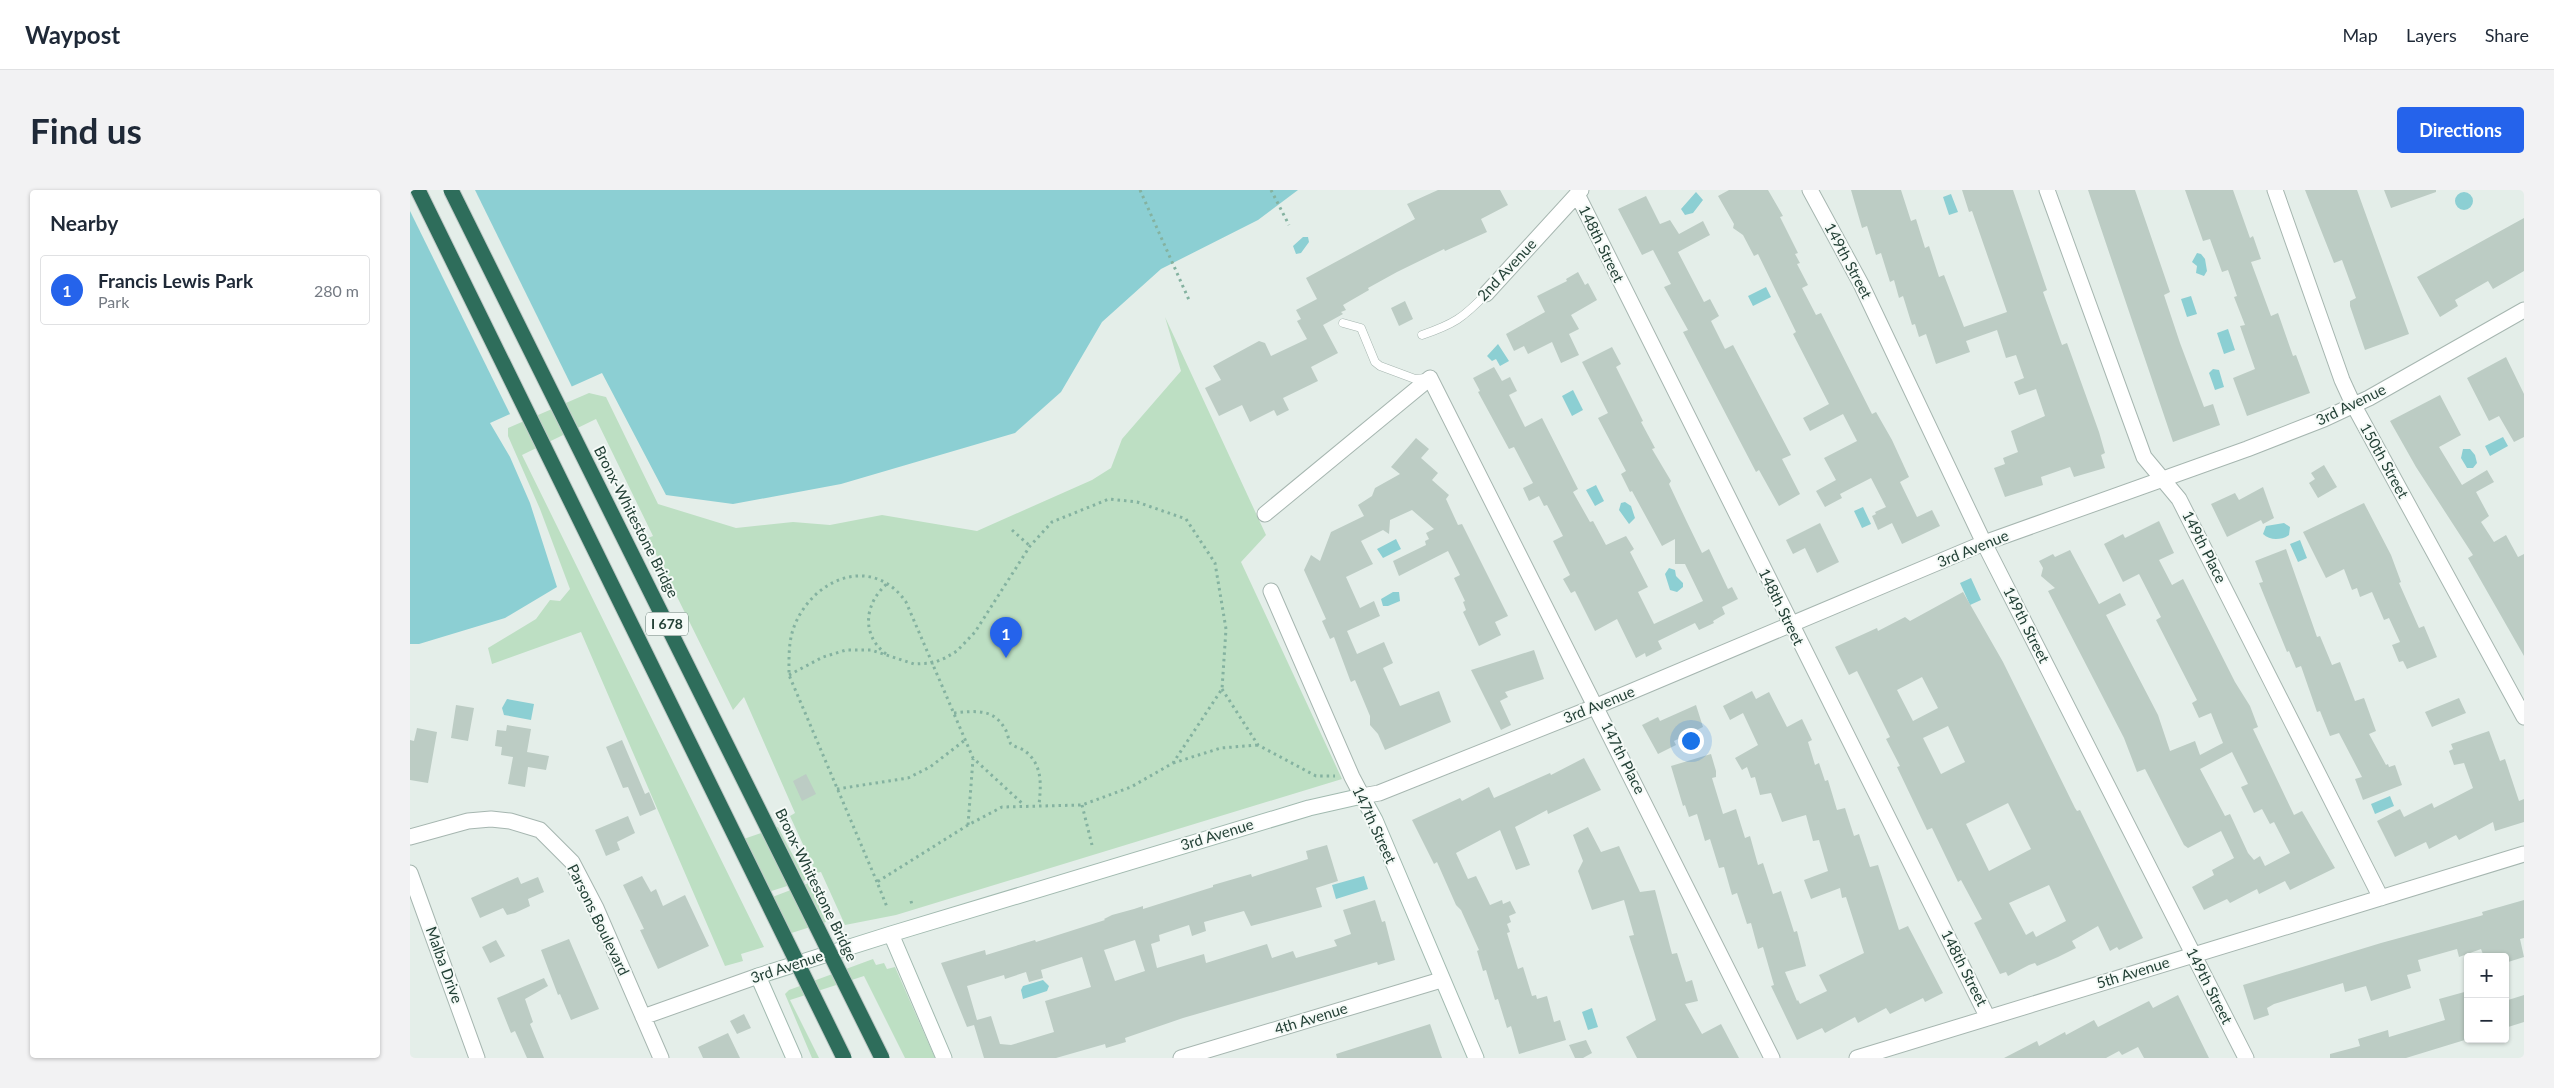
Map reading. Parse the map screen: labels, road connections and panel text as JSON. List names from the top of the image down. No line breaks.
{"streets":{"highway":["Bronx-Whitestone Bridge","I 678"],"street":["148th Street","149th Street","2nd Avenue","3rd Avenue","150th Street","149th Place","147th Place","147th Street","Parsons Boulevard","Malba Drive","5th Avenue","4th Avenue"]},"crossings":[["148th Street","2nd Avenue"],["148th Street","3rd Avenue"],["148th Street","5th Avenue"],["149th Street","3rd Avenue"],["149th Street","5th Avenue"],["3rd Avenue","150th Street"],["3rd Avenue","149th Place"],["3rd Avenue","147th Place"],["3rd Avenue","147th Street"],["3rd Avenue","Parsons Boulevard"],["149th Place","5th Avenue"],["147th Street","4th Avenue"]],"page":{"header":"Waypost","nav":["Map","Layers","Share"],"buttons":"Directions","title":"Find us","heading":"Nearby","list":[{"mark":"1","name":"Francis Lewis Park","note":"Park","value":"280 m"}],"pins":"1","map_buttons":["+","−"]}}
